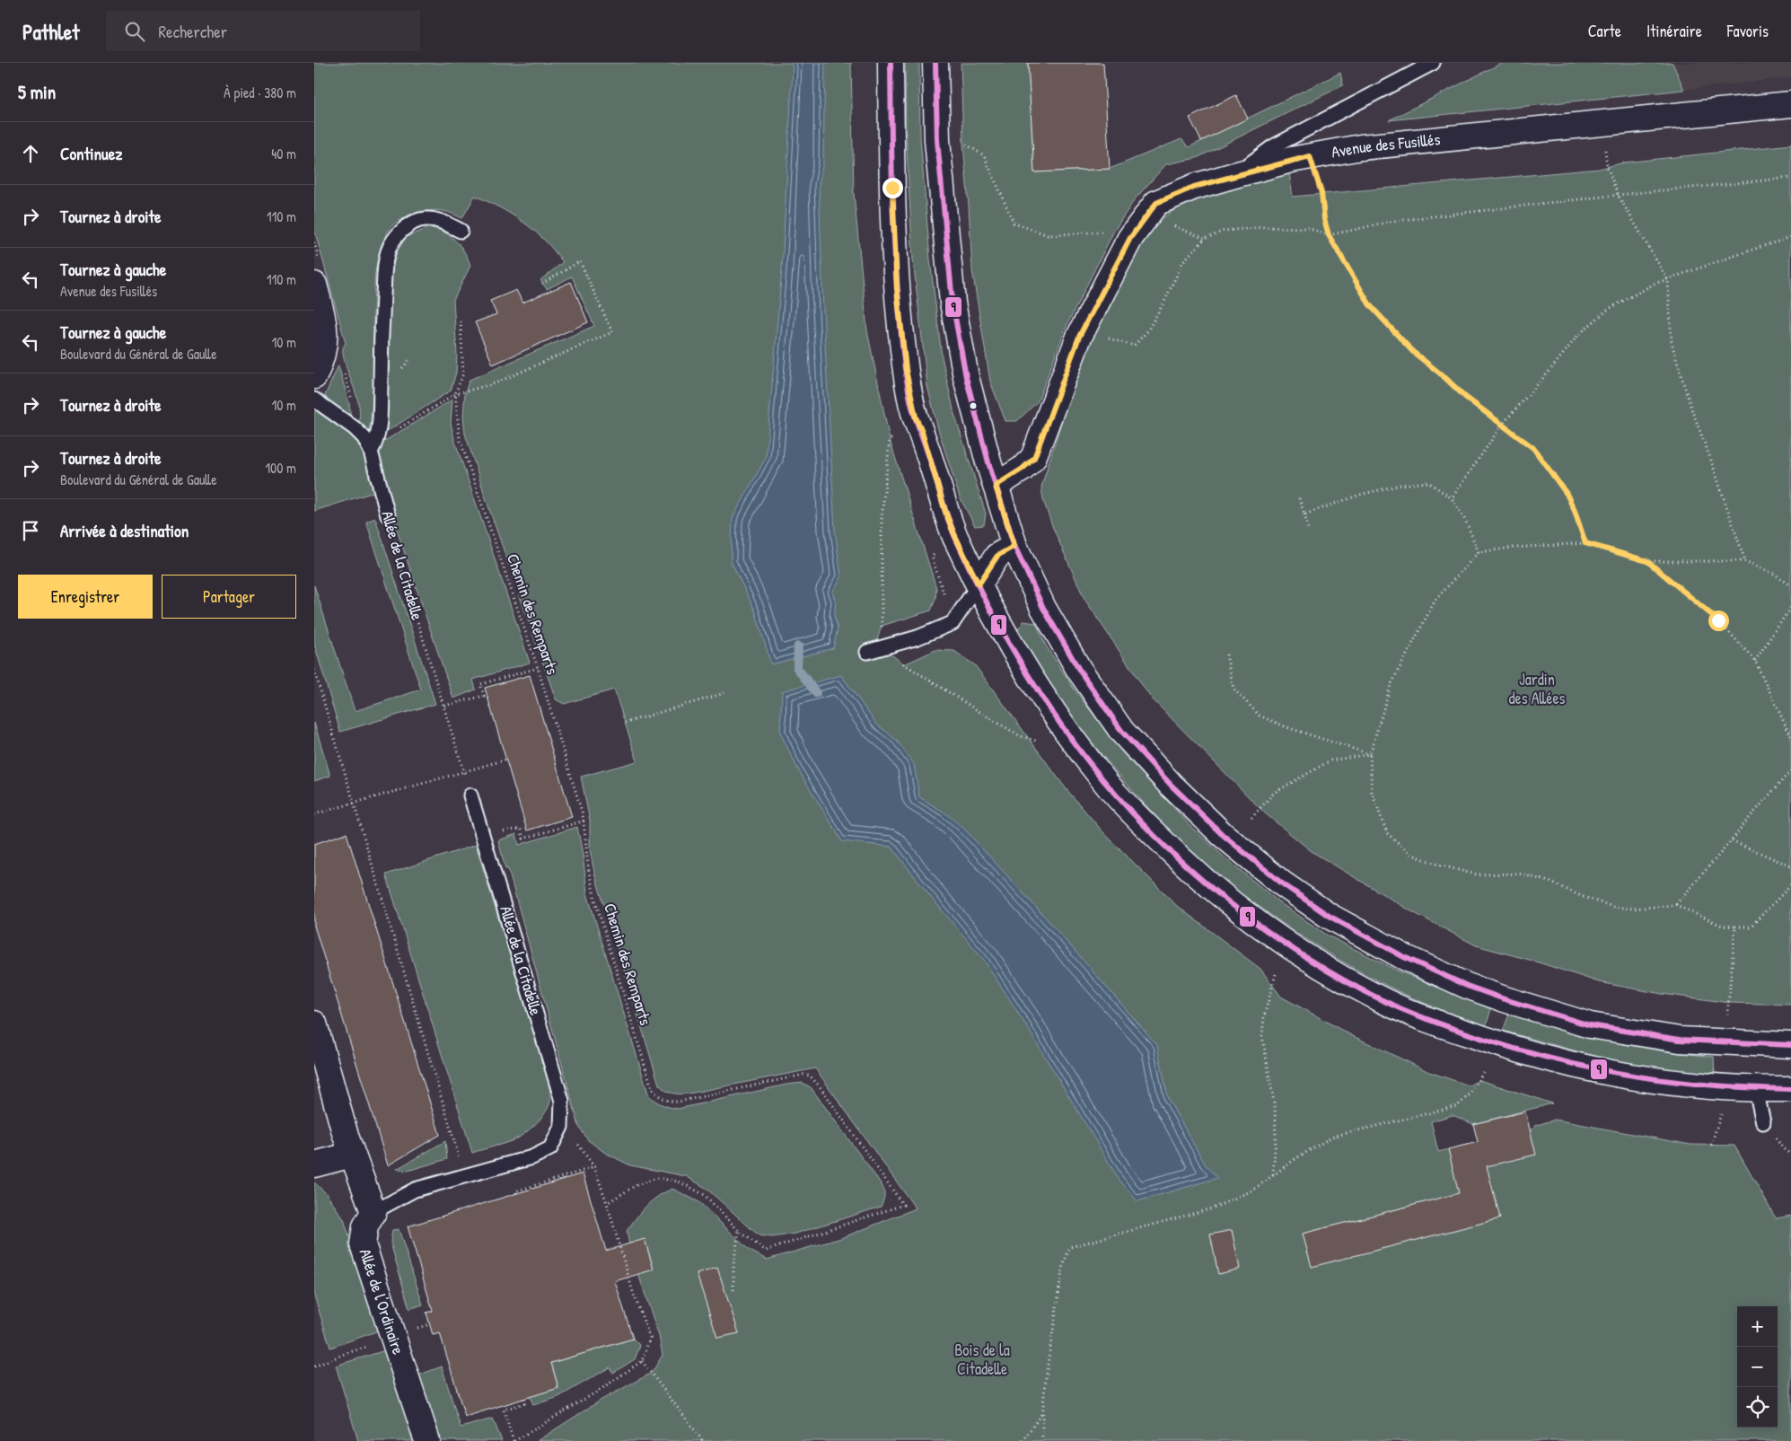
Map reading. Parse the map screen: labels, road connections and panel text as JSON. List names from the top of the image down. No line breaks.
{"streets":{"main road":["Avenue des Fusillés","Allée de l'Ordinaire"],"lane":["Allée de la Citadelle"],"path":["Chemin des Remparts"]},"parks":["Jardin des Allées","Bois de la Citadelle"],"lines":["transit line 9"],"page":{"header":"Pathlet","search":"Rechercher","nav":["Carte","Itinéraire","Favoris"],"heading":["5 min","À pied · 380 m"],"list":[["Continuez","40 m"],["Tournez à droite","110 m"],["Tournez à gauche","Avenue des Fusillés","110 m"],["Tournez à gauche","Boulevard du Général de Gaulle","10 m"],["Tournez à droite","10 m"],["Tournez à droite","Boulevard du Général de Gaulle","100 m"],"Arrivée à destination"],"buttons":["Enregistrer","Partager"],"map_buttons":["+","−"]}}
